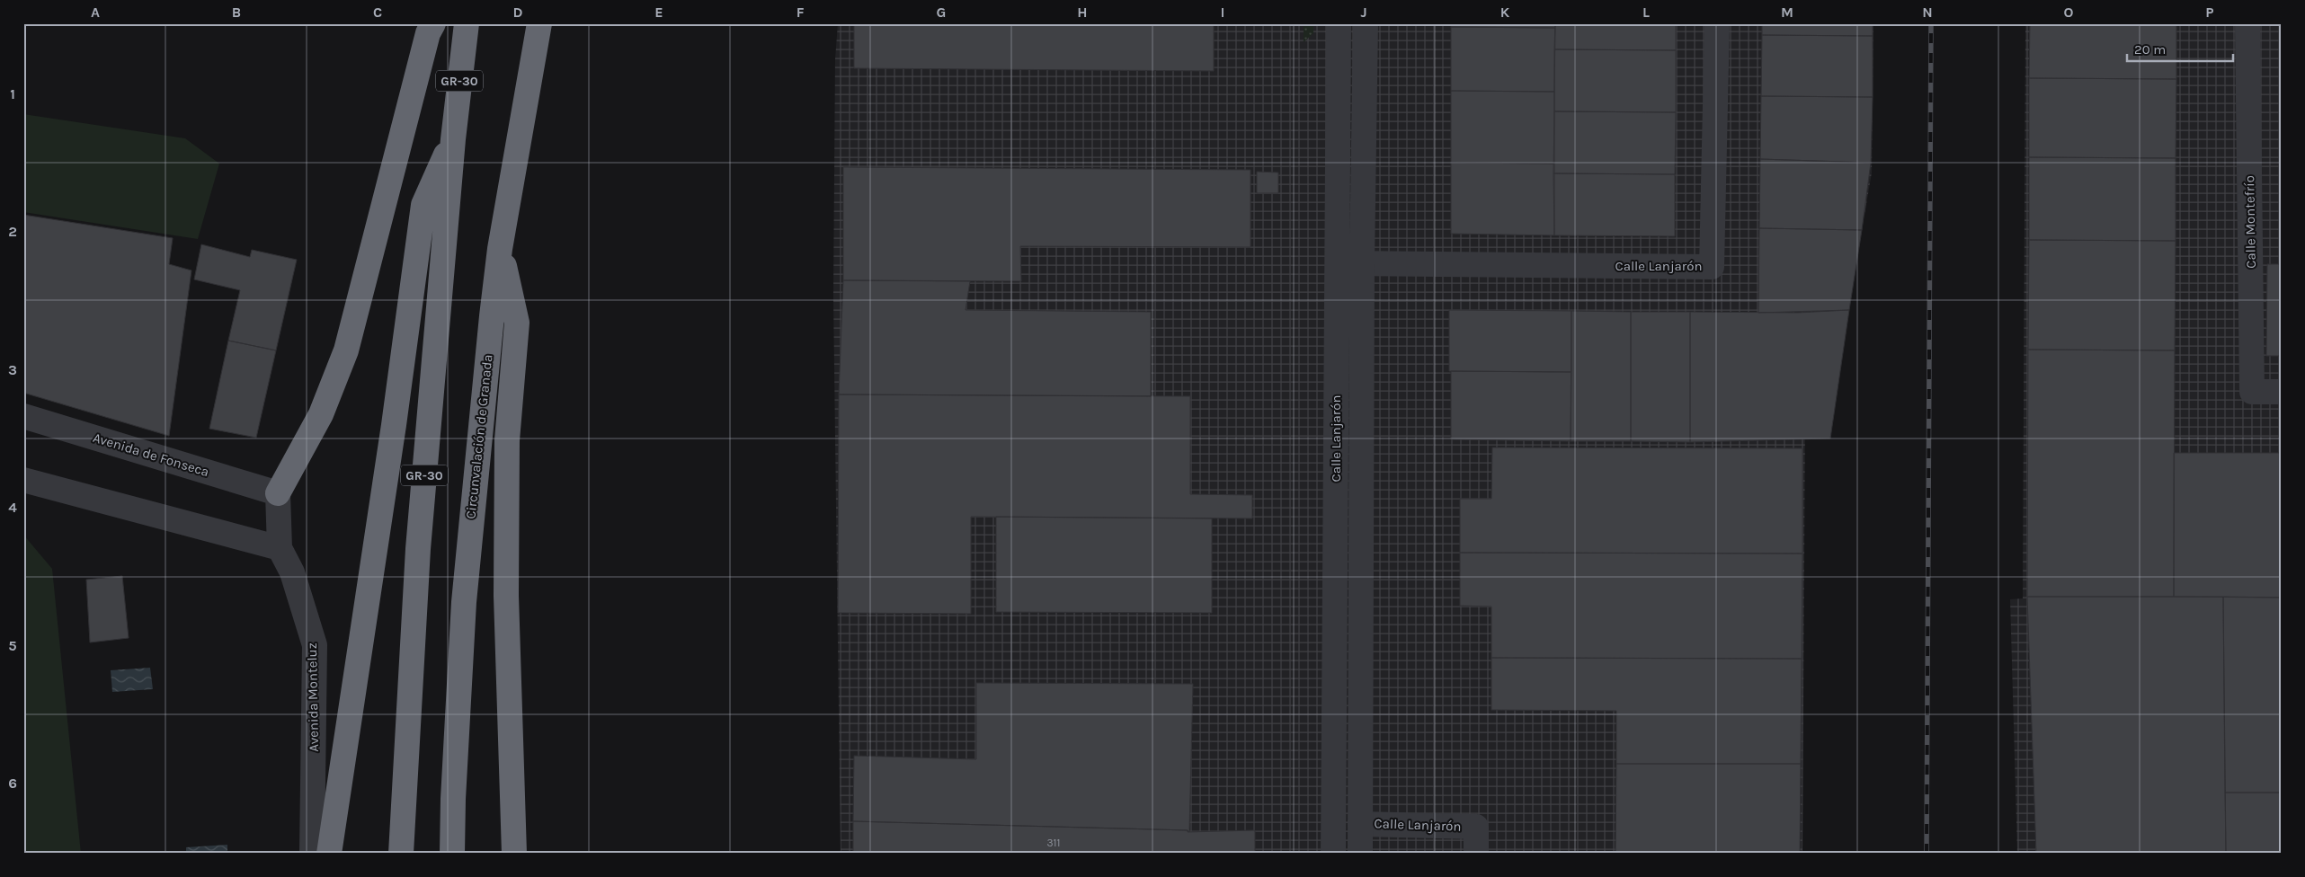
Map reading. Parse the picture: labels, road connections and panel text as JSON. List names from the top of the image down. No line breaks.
{"streets":{"highway":["GR-30","Circunvalación de Granada"],"street":["Calle Montefrío","Calle Lanjarón","Avenida de Fonseca","Avenida Monteluz"]},"crossings":[["Avenida de Fonseca","Avenida Monteluz"]],"house_numbers":["311"],"scale_bar":"20 m","grid":{"columns":["A","B","C","D","E","F","G","H","I","J","K","L","M","N","O","P"],"rows":["1","2","3","4","5","6"]}}
